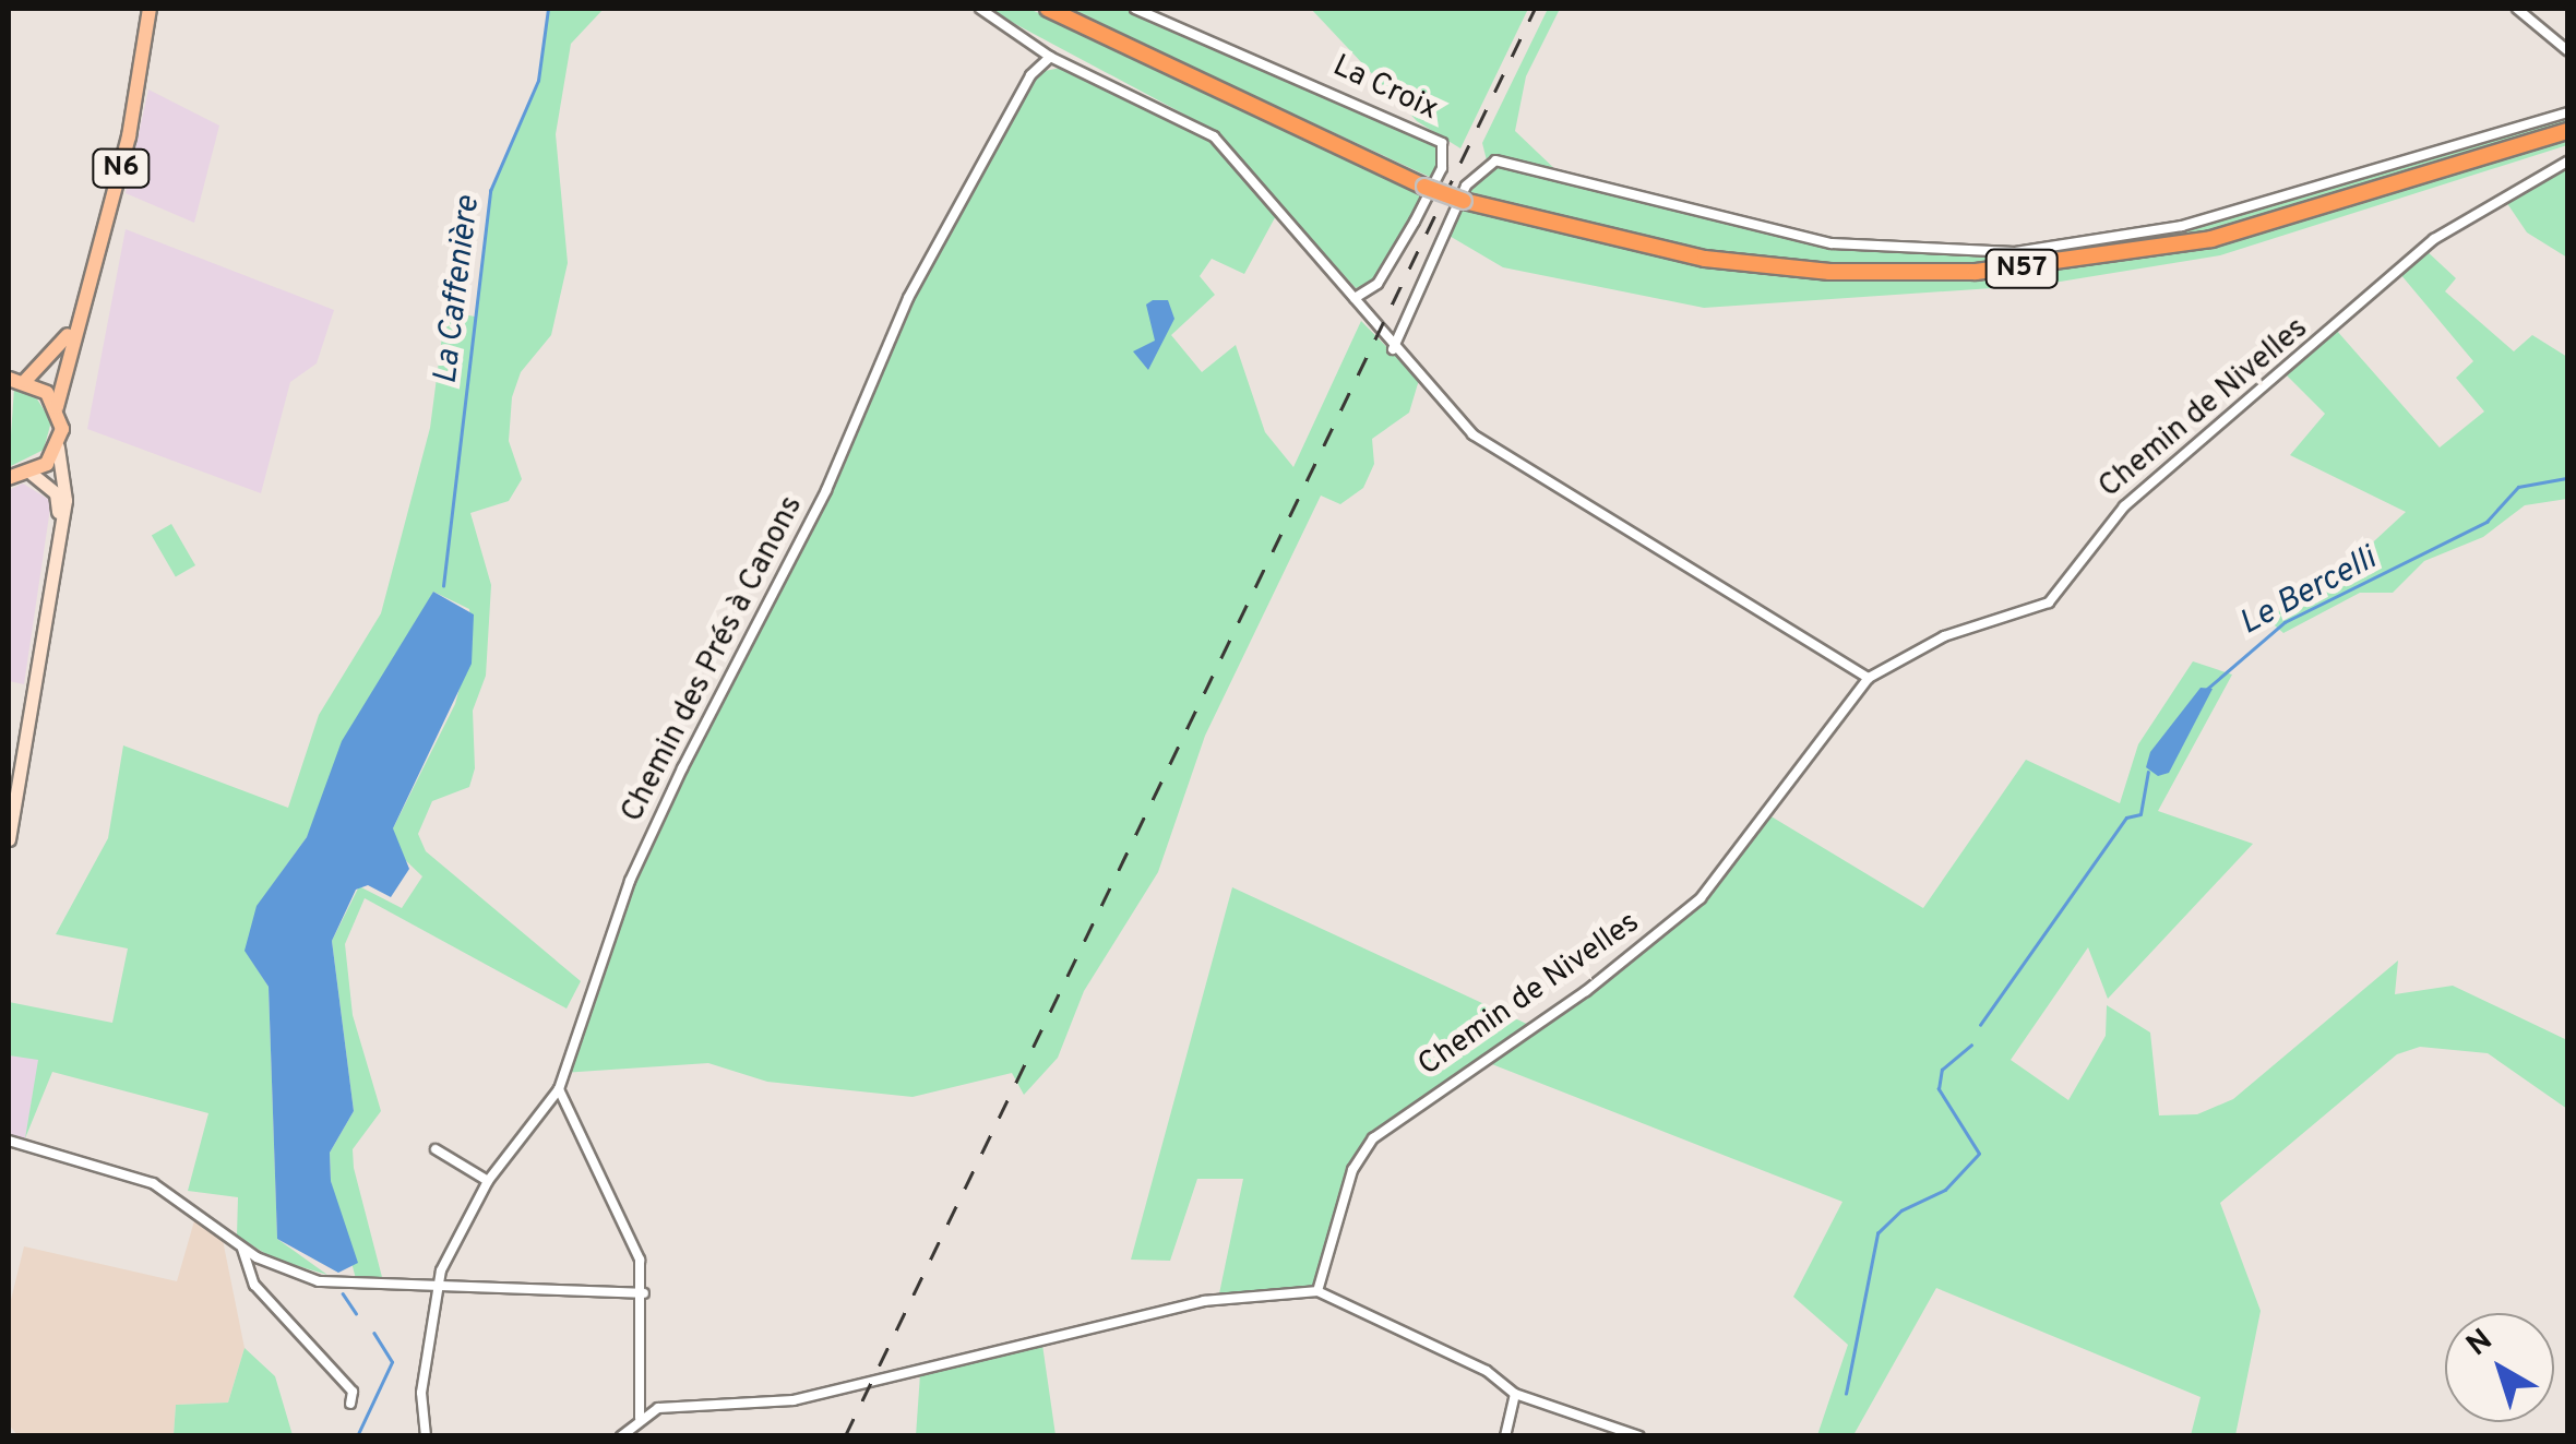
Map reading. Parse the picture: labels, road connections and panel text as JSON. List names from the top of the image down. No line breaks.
{"streets":{"highway":["N57"],"main road":["N6"],"street":["La Croix","Chemin de Nivelles","Chemin des Prés à Canons"]},"water":["La Caffenière","Le Bercelli"],"north":"top left"}
